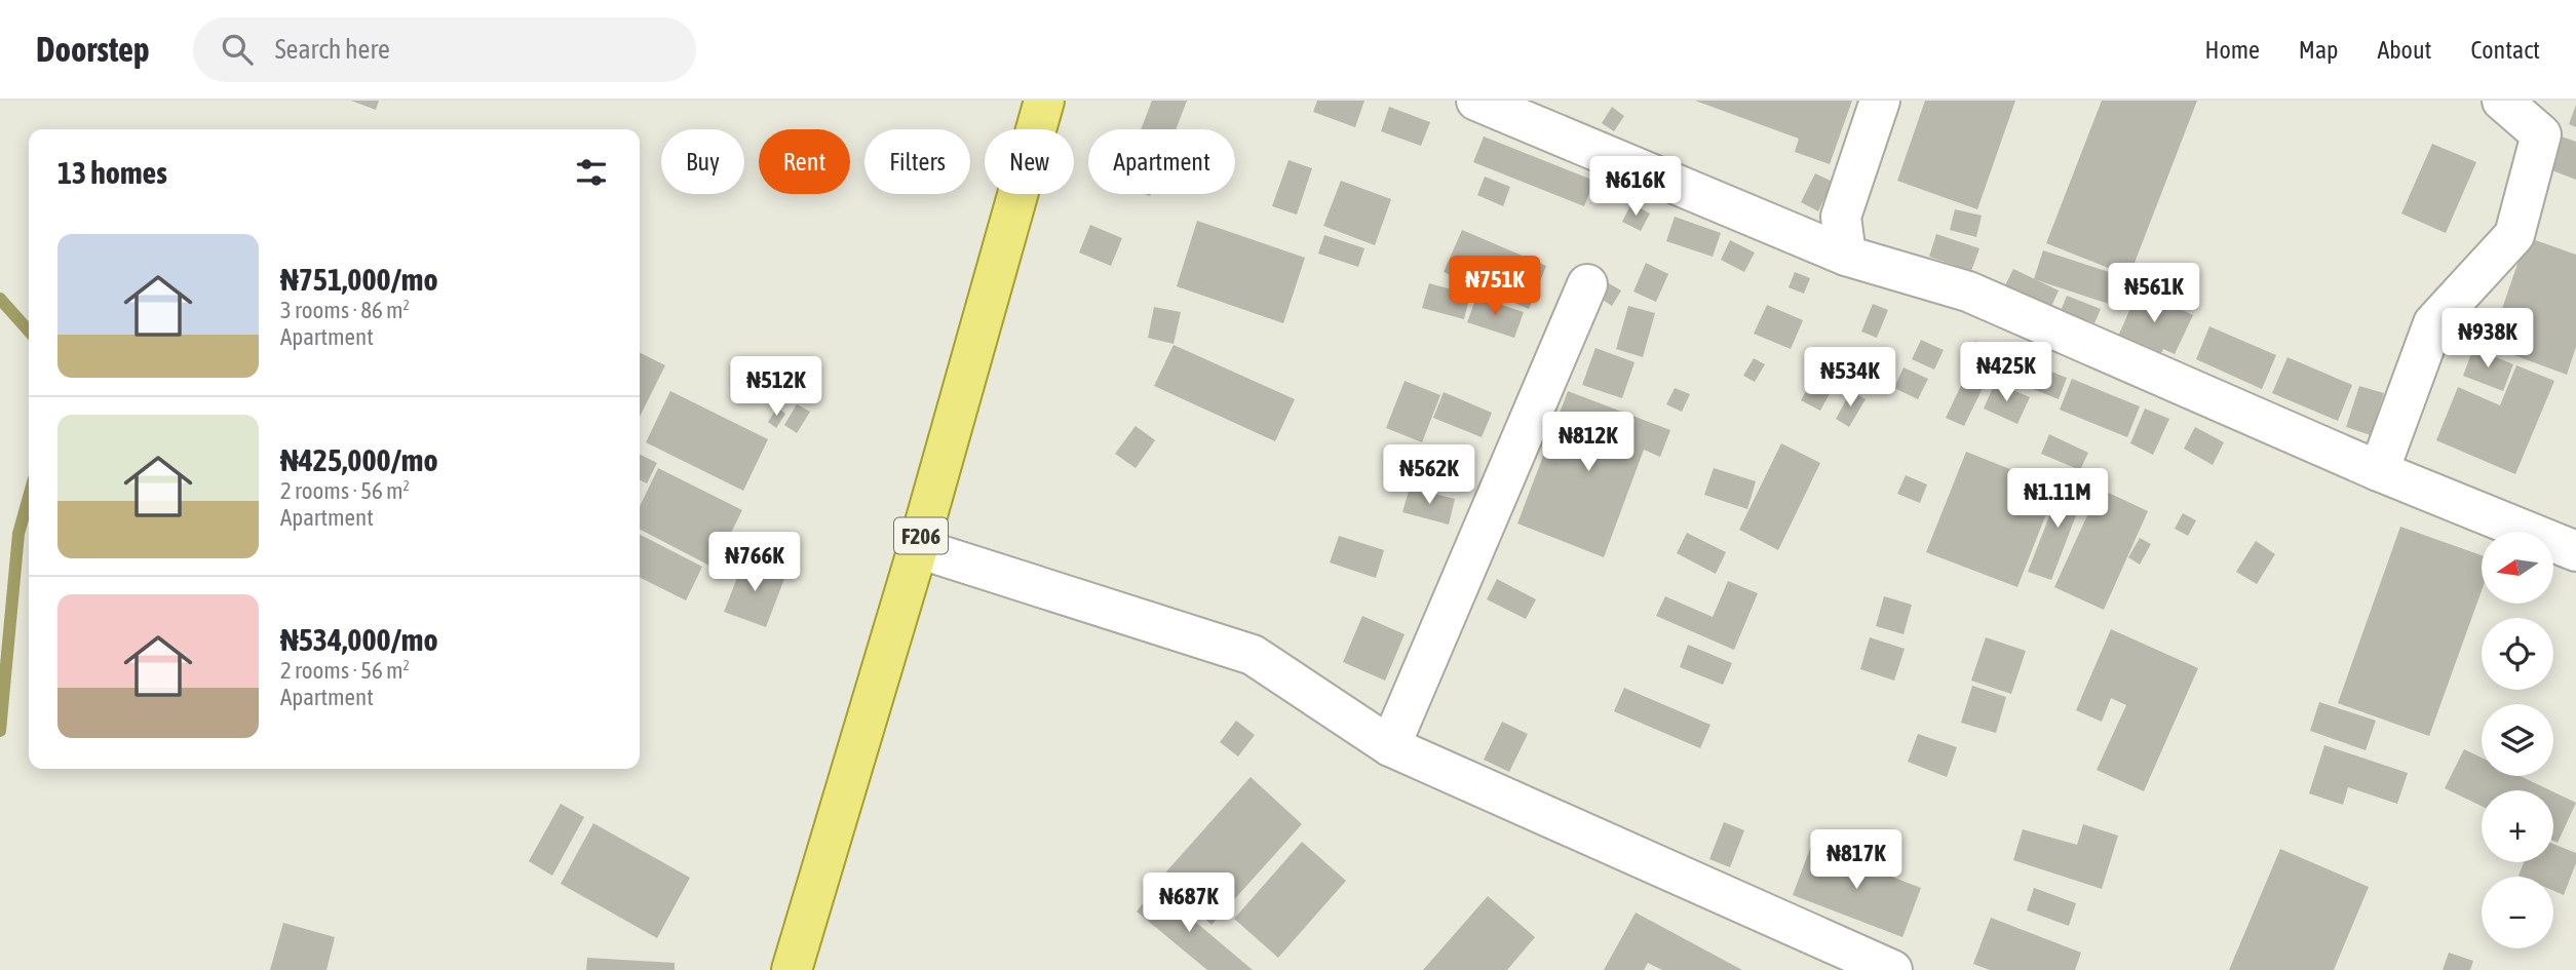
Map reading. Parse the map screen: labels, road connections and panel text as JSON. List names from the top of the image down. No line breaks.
{"streets":{"main road":["F206"]},"north":"left","page":{"header":"Doorstep","search":"Search here","nav":["Home","Map","About","Contact"],"chip":["Buy","Rent","Filters","New","Apartment"],"heading":"13 homes","price":["₦616K","₦751K","₦561K","₦938K","₦425K","₦534K","₦512K","₦812K","₦562K","₦1.11M","₦766K","₦817K","₦687K"],"list":[{"name":"₦751,000/mo","note":"3 rooms · 86 m² · Apartment"},{"name":"₦425,000/mo","note":"2 rooms · 56 m² · Apartment"},{"name":"₦534,000/mo","note":"2 rooms · 56 m² · Apartment"}],"map_buttons":["+","−"]}}
